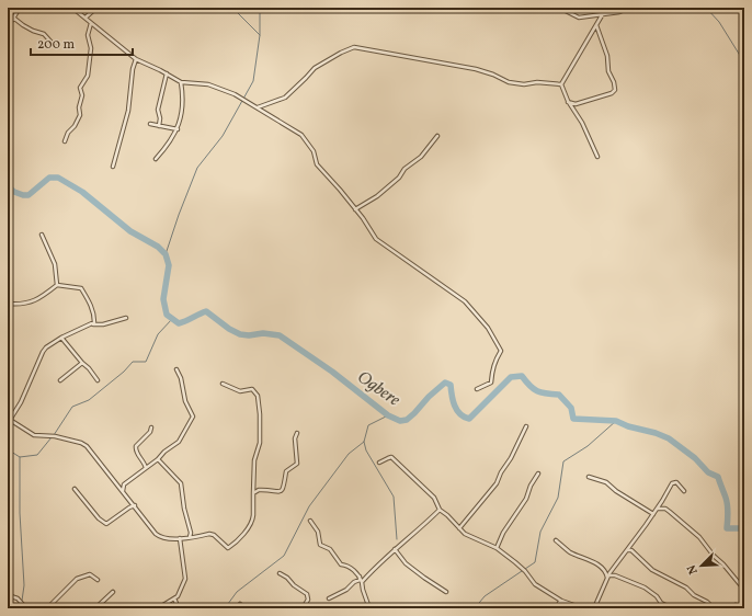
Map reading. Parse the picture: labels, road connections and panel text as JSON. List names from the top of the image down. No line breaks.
{"water":["Ogbere"],"scale_bar":"200 m","north":"bottom left"}
